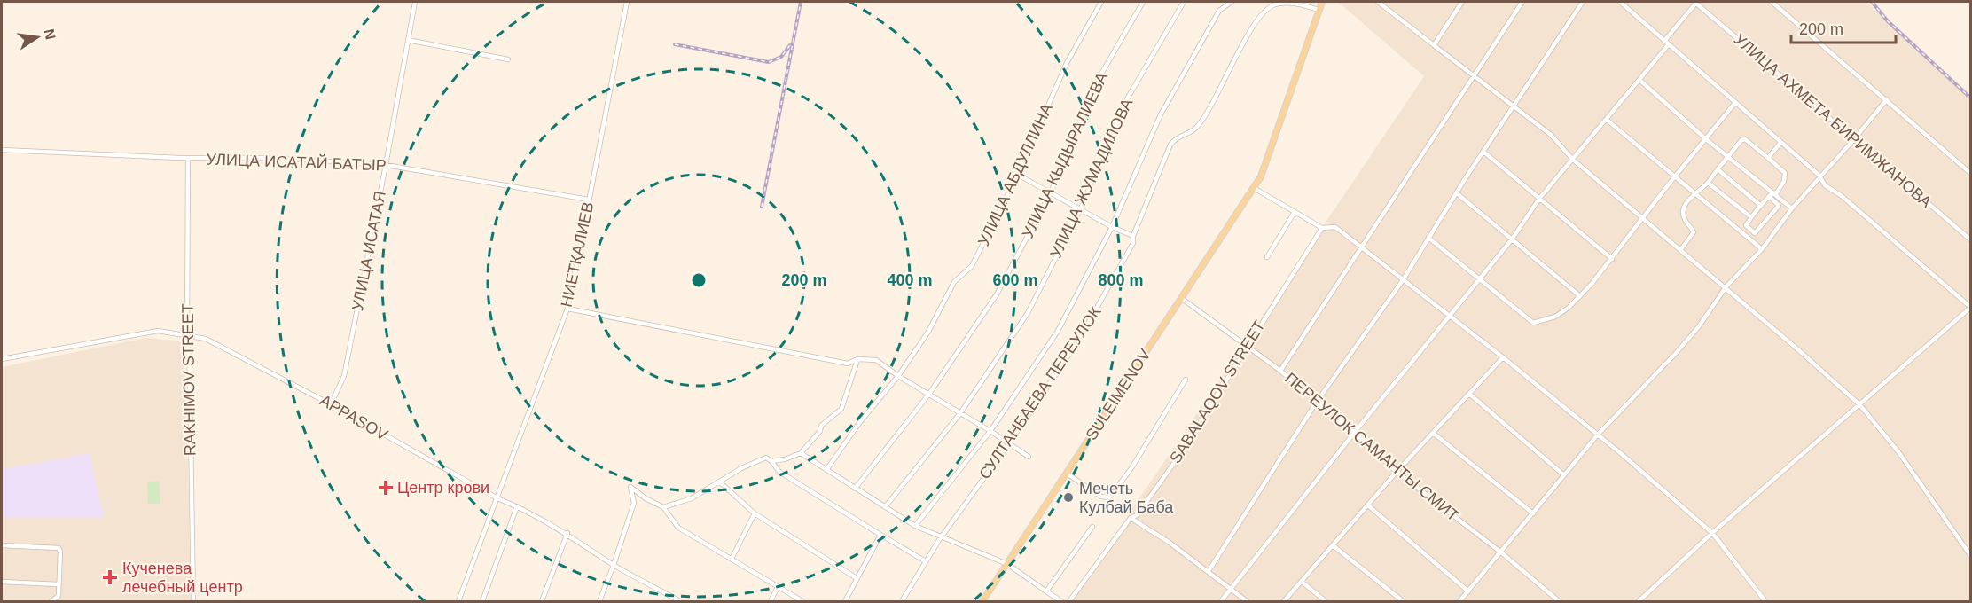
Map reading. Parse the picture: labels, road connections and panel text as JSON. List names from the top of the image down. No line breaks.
{"streets":{"main road":["SULEIMENOV"],"street":["УЛИЦА АХМЕТА БИРИМЖАНОВА","УЛИЦА КЫДЫРАЛИЕВА","УЛИЦА ИСАТАЙ БАТЫР","УЛИЦА АБДУЛЛИНА","УЛИЦА ЖУМАДИЛОВА","УЛИЦА ИСАТАЯ","НИЕТҚАЛИЕВ","RAKHIMOV STREET","SABALAQOV STREET","СУЛТАНБАЕВА ПЕРЕУЛОК","APPASOV","ПЕРЕУЛОК САМАНТЫ СМИТ"]},"crossings":[["УЛИЦА ИСАТАЙ БАТЫР","УЛИЦА ИСАТАЯ"],["УЛИЦА ИСАТАЙ БАТЫР","НИЕТҚАЛИЕВ"],["УЛИЦА ИСАТАЙ БАТЫР","RAKHIMOV STREET"],["УЛИЦА ИСАТАЯ","APPASOV"],["НИЕТҚАЛИЕВ","APPASOV"],["RAKHIMOV STREET","APPASOV"],["SABALAQOV STREET","ПЕРЕУЛОК САМАНТЫ СМИТ"],["СУЛТАНБАЕВА ПЕРЕУЛОК","SULEIMENOV"],["SULEIMENOV","ПЕРЕУЛОК САМАНТЫ СМИТ"]],"places":{"health":["Центр крови","Кученева лечебный центр"],"other":["Мечеть Кулбай Баба"]},"scale_bar":"200 m","north":"right","rings":["200 m","400 m","600 m","800 m"]}
